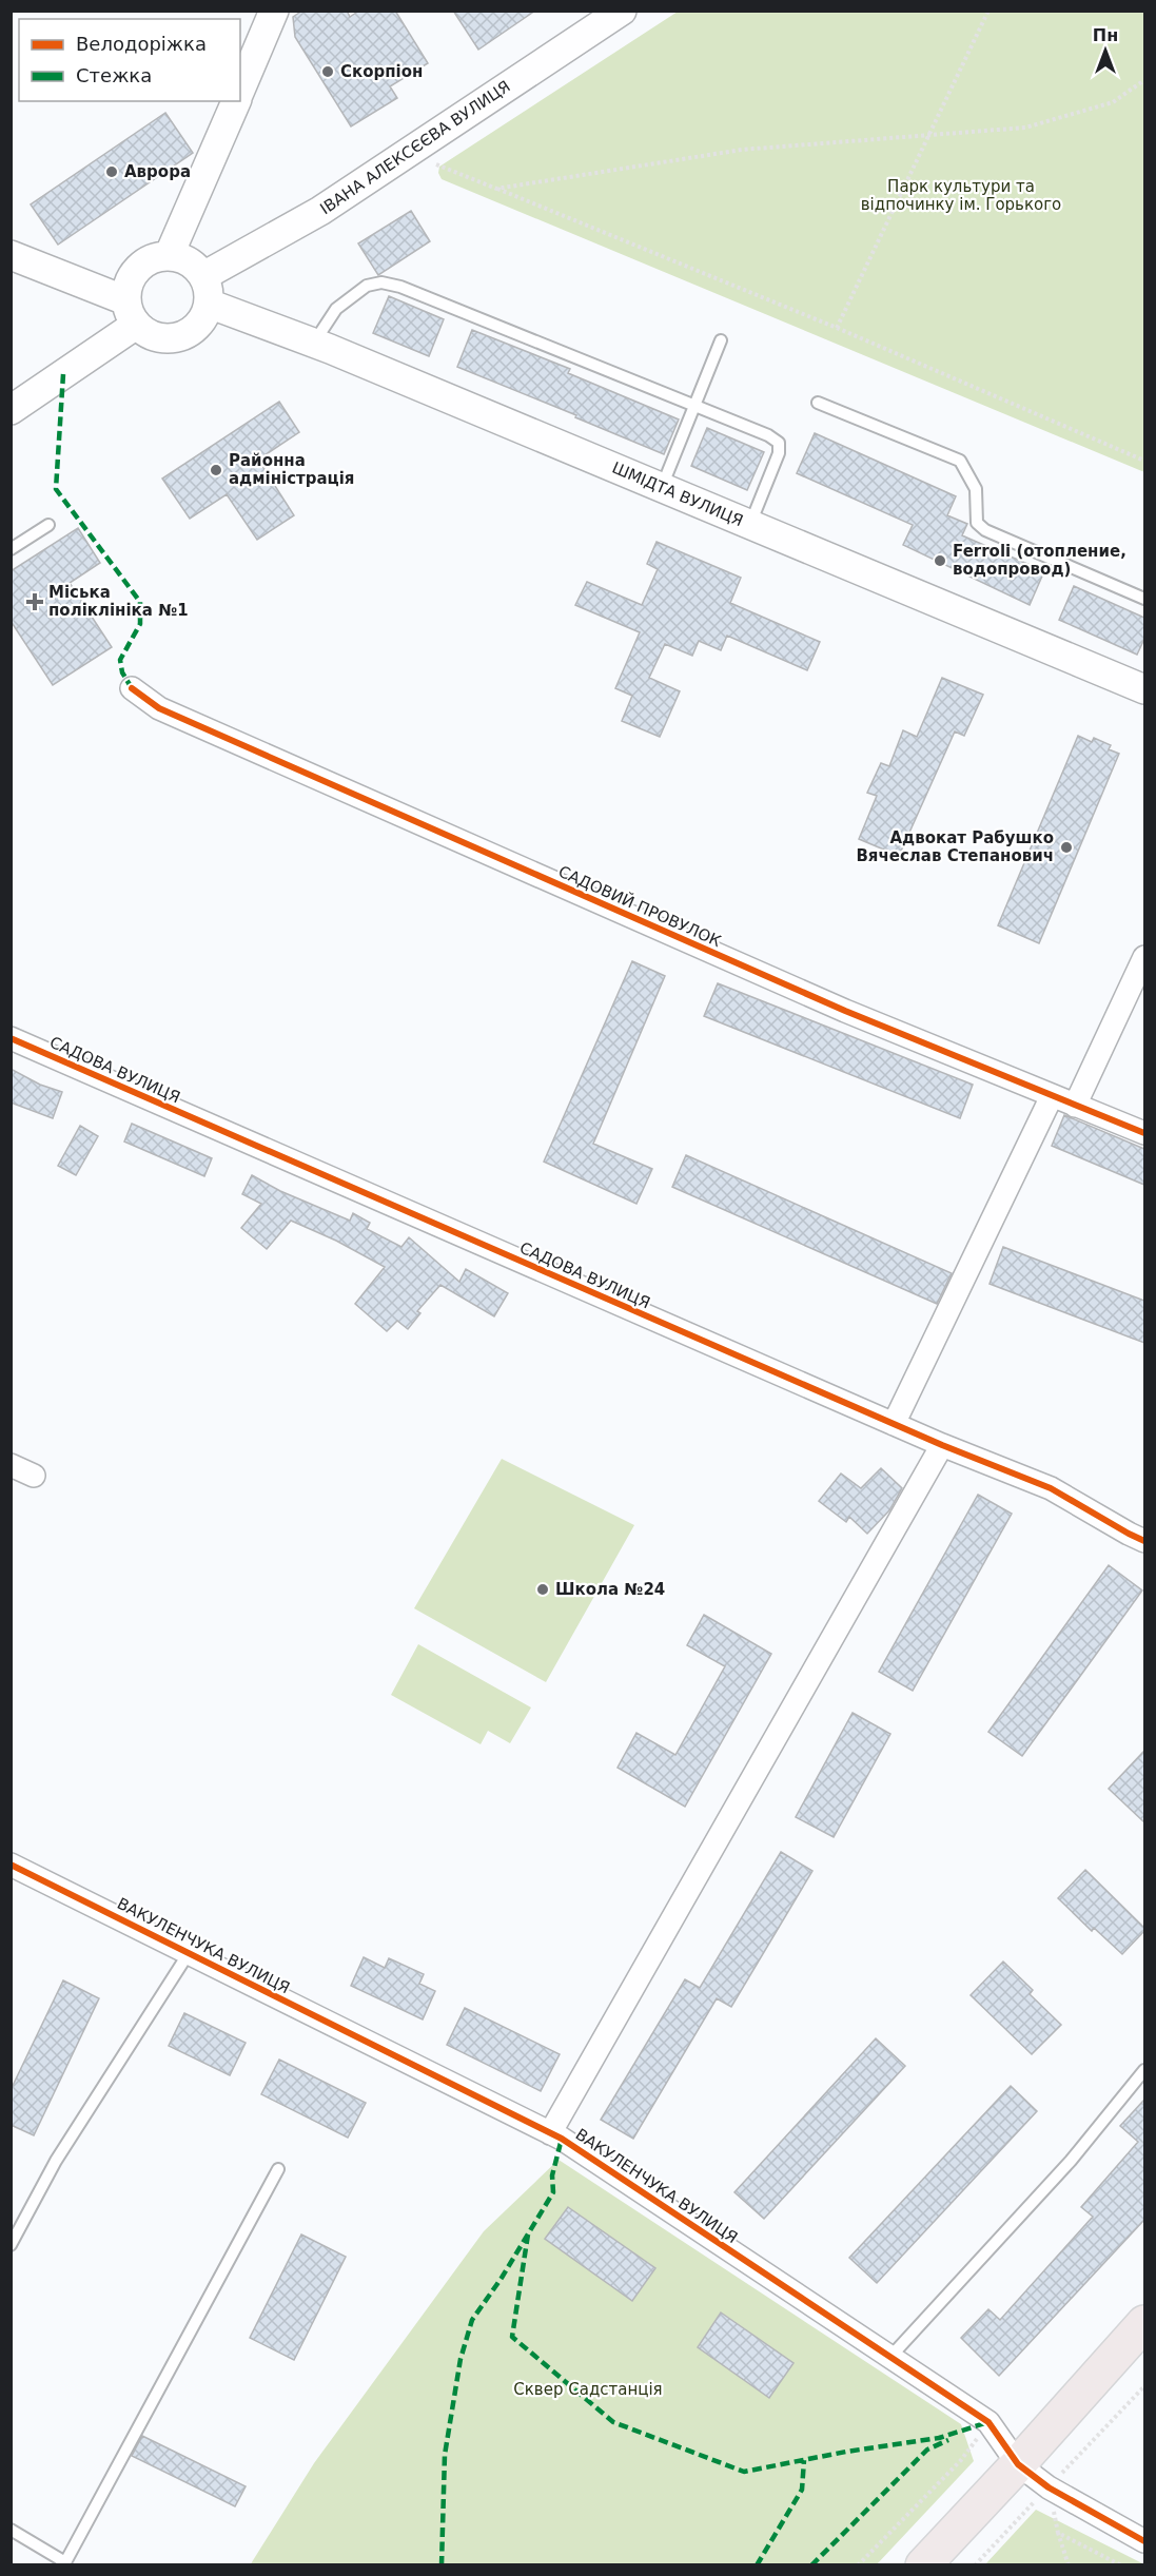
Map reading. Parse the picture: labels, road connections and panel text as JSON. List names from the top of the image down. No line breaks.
{"streets":{"street":["ІВАНА АЛЕКСЄЄВА ВУЛИЦЯ","ШМІДТА ВУЛИЦЯ","САДОВИЙ ПРОВУЛОК","САДОВА ВУЛИЦЯ","ВАКУЛЕНЧУКА ВУЛИЦЯ"]},"crossings":[["ІВАНА АЛЕКСЄЄВА ВУЛИЦЯ","ШМІДТА ВУЛИЦЯ"]],"parks":["Парк культури та відпочинку ім. Горького","Сквер Садстанція"],"places":{"other":["Скорпіон","Аврора","Районна адміністрація","Ferroli (отопление, водопровод)","Адвокат Рабушко Вячеслав Степанович","Школа №24"],"health":["Міська поліклініка №1"]},"legend":["Велодоріжка","Стежка"],"north":"top"}
